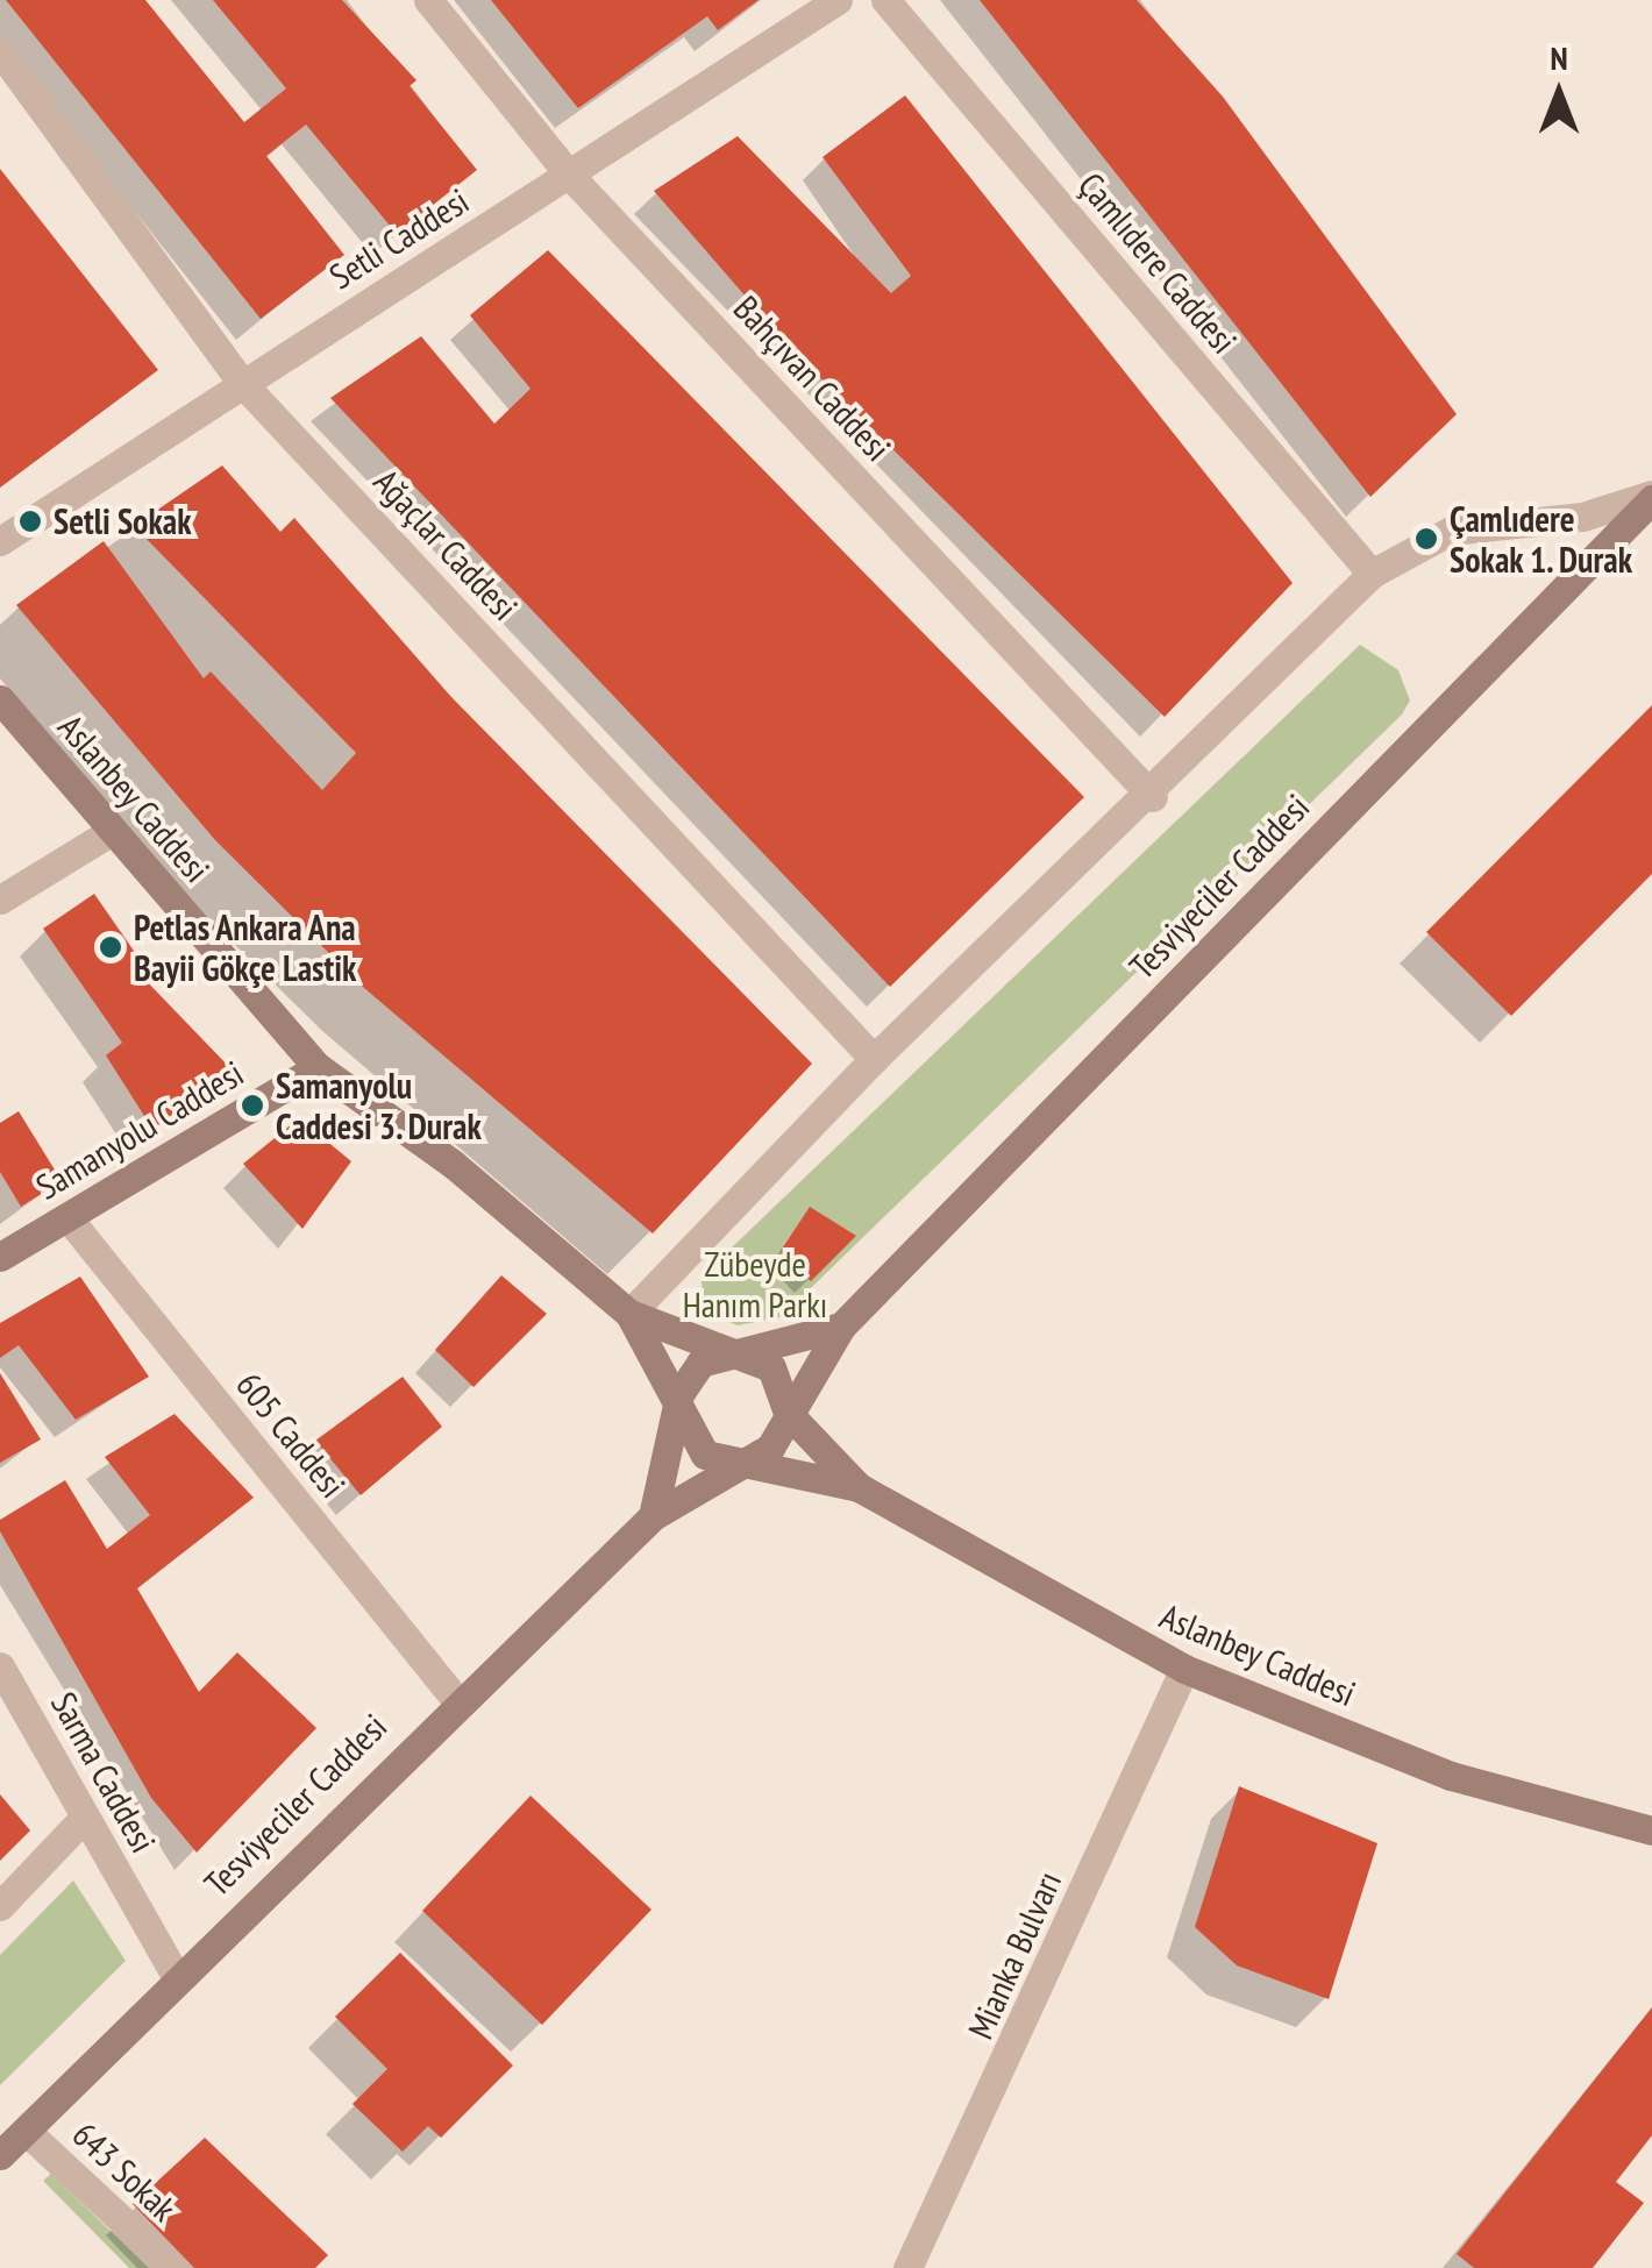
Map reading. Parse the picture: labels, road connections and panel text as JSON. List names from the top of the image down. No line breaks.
{"streets":{"street":["Setli Caddesi","Çamlıdere Caddesi","Bahçıvan Caddesi","Ağaçlar Caddesi","Aslanbey Caddesi","Tesviyeciler Caddesi","Samanyolu Caddesi","605 Caddesi","Sarma Caddesi","Mianka Bulvarı","643 Sokak"]},"crossings":[["Setli Caddesi","Bahçıvan Caddesi"],["Setli Caddesi","Ağaçlar Caddesi"],["Aslanbey Caddesi","Samanyolu Caddesi"],["Aslanbey Caddesi","Mianka Bulvarı"],["Tesviyeciler Caddesi","605 Caddesi"],["Tesviyeciler Caddesi","Sarma Caddesi"],["Tesviyeciler Caddesi","643 Sokak"],["Samanyolu Caddesi","605 Caddesi"]],"parks":["Zübeyde Hanım Parkı"],"places":["Setli Sokak","Çamlıdere Sokak 1. Durak","Petlas Ankara Ana Bayii Gökçe Lastik","Samanyolu Caddesi 3. Durak"],"north":"top"}
